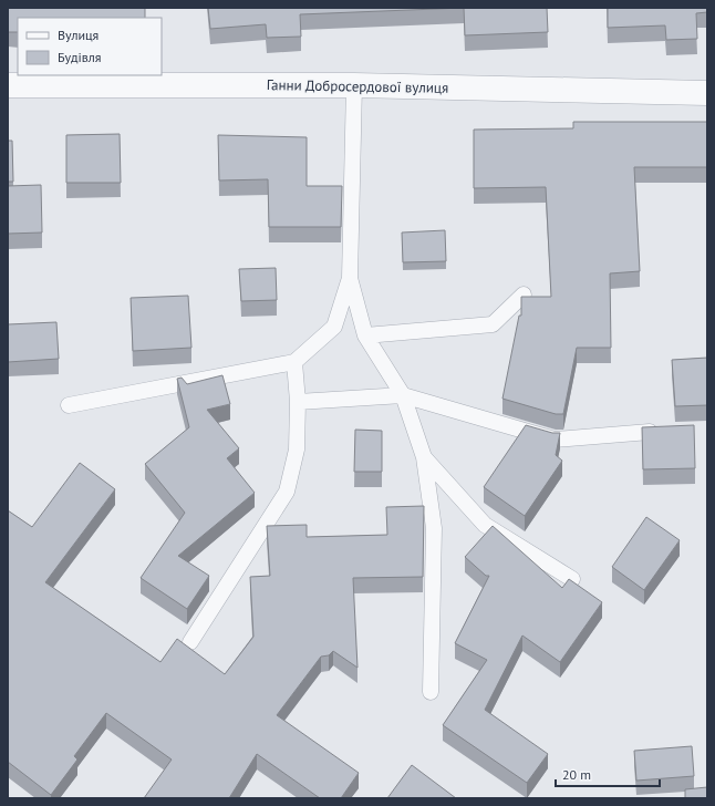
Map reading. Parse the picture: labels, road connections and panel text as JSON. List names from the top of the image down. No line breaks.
{"streets":{"street":["Ганни Добросердової вулиця"]},"legend":["Вулиця","Будівля"],"scale_bar":"20 m"}
